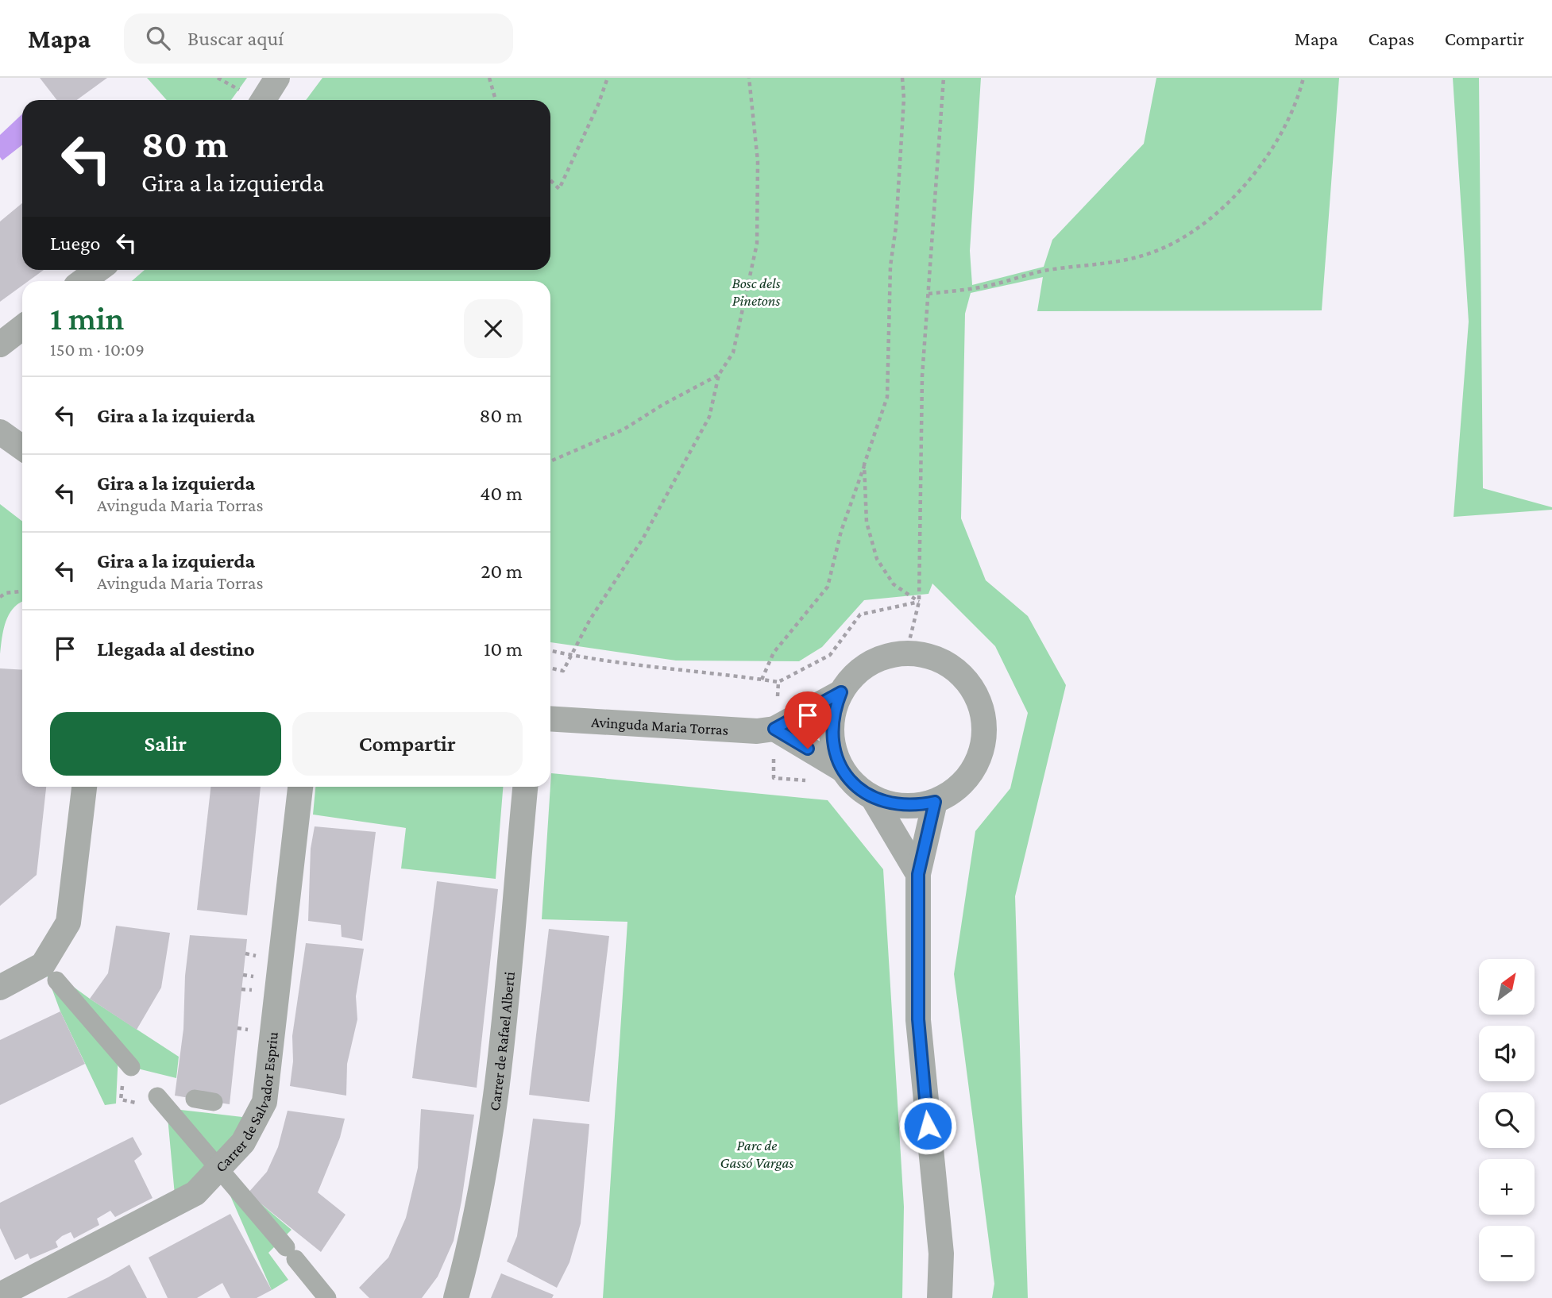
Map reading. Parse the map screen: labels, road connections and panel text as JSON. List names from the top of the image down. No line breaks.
{"streets":{"street":["Avinguda Maria Torras","Carrer de Rafael Alberti","Carrer de Salvador Espriu"]},"parks":["Bosc dels Pinetons","Parc de Gassó Vargas"],"north":"top right","page":{"header":"Mapa","search":"Buscar aquí","nav":["Mapa","Capas","Compartir"],"turn":["80 m","Gira a la izquierda"],"then":"Luego","heading":["1 min","150 m · 10:09"],"list":[{"name":"Gira a la izquierda","value":"80 m"},{"name":"Gira a la izquierda","note":"Avinguda Maria Torras","value":"40 m"},{"name":"Gira a la izquierda","note":"Avinguda Maria Torras","value":"20 m"},{"name":"Llegada al destino","value":"10 m"}],"buttons":["Salir","Compartir"],"map_buttons":["+","−"]}}
